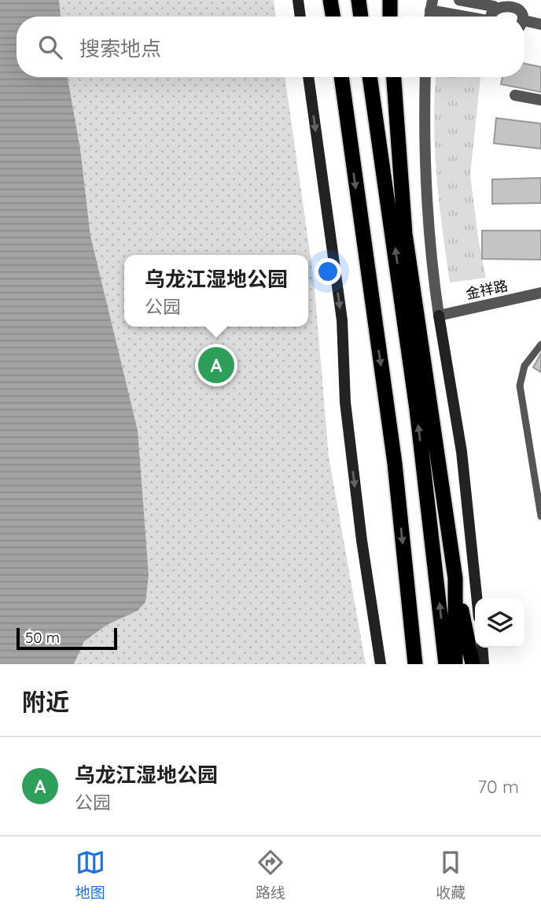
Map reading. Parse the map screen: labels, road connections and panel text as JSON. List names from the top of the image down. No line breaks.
{"streets":{"street":["金祥路"]},"scale_bar":"50 m","page":{"search":"搜索地点","popup":["乌龙江湿地公园","公园"],"pins":"A","scale":"50 m","heading":"附近","list":[{"mark":"A","name":"乌龙江湿地公园","note":"公园","value":"70 m"}],"nav":["地图","路线","收藏"]}}
